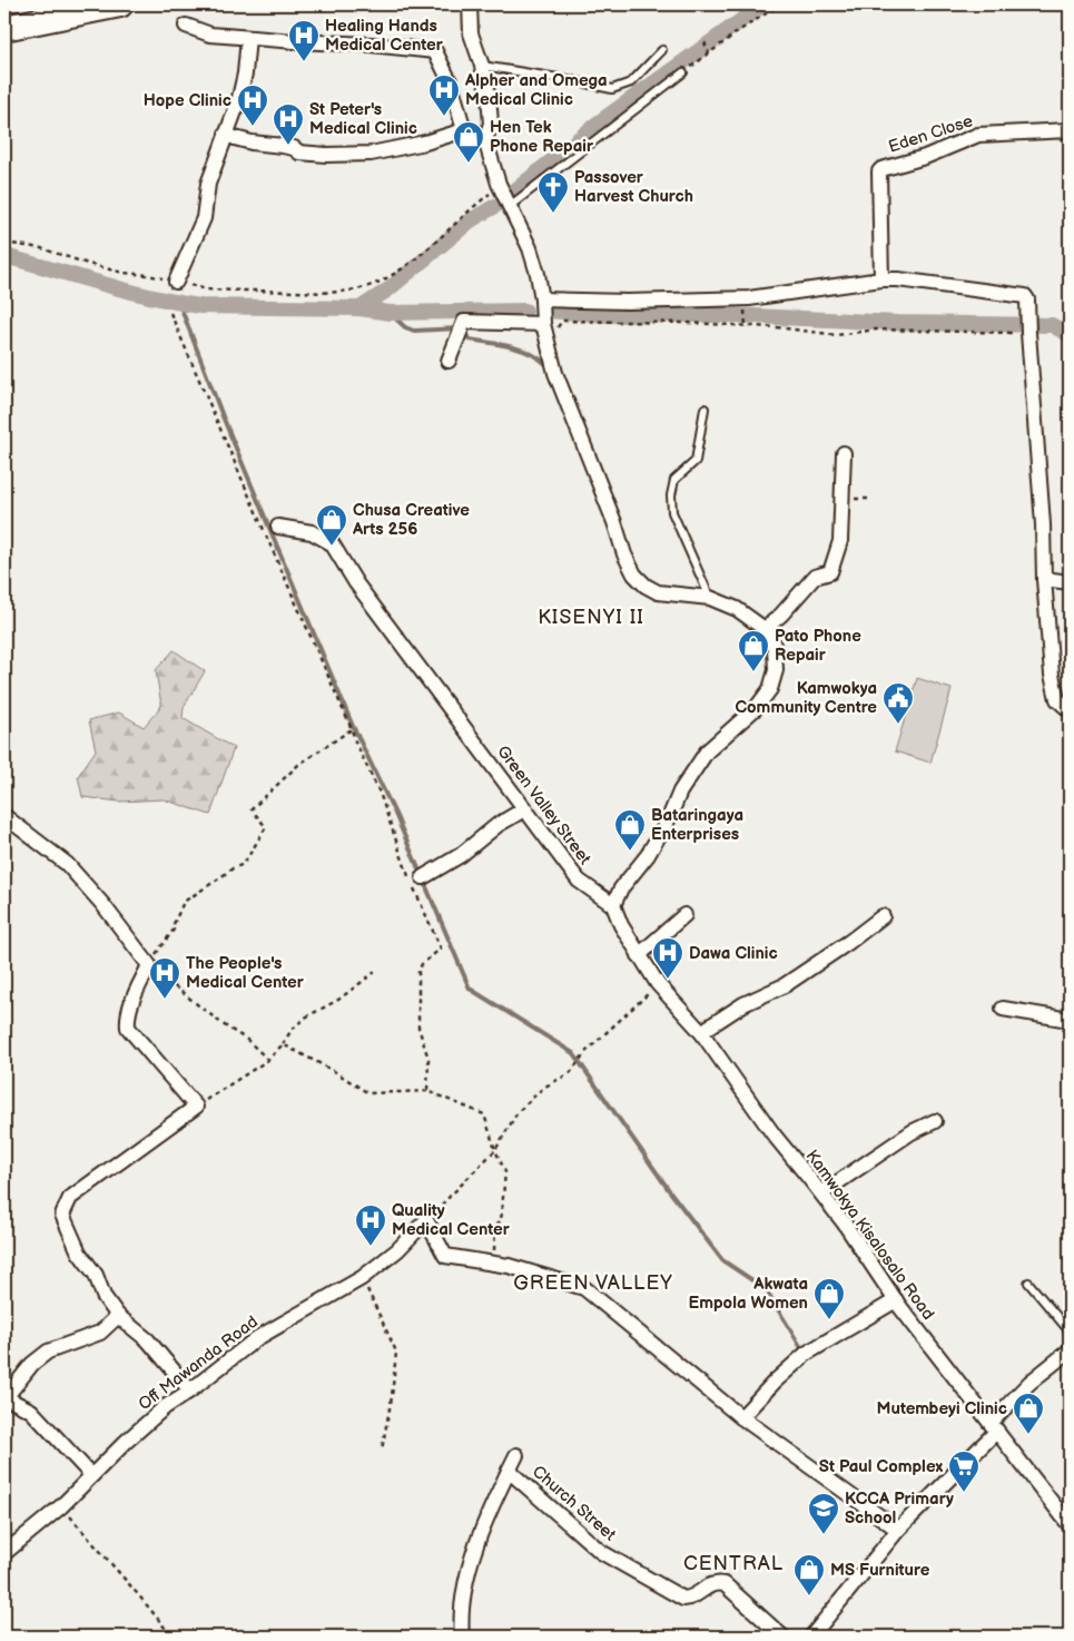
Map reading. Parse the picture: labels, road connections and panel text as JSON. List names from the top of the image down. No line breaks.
{"streets":{"street":["Eden Close","Green Valley Street","Kamwokya Kisalosalo Road","Off Mawanda Road","Church Street"]},"crossings":[["Green Valley Street","Kamwokya Kisalosalo Road"]],"districts":["KISENYI II","GREEN VALLEY","CENTRAL"],"places":{"hospital":["Healing Hands Medical Center","Alpher and Omega Medical Clinic","Hope Clinic","St Peter's Medical Clinic","Dawa Clinic","The People's Medical Center","Quality Medical Center"],"shop":["Hen Tek Phone Repair","Chusa Creative Arts 256","Pato Phone Repair","Bataringaya Enterprises","Akwata Empola Women","Mutembeyi Clinic","MS Furniture"],"church":["Passover Harvest Church"],"public building":["Kamwokya Community Centre"],"supermarket":["St Paul Complex"],"school or university":["KCCA Primary School"]}}
